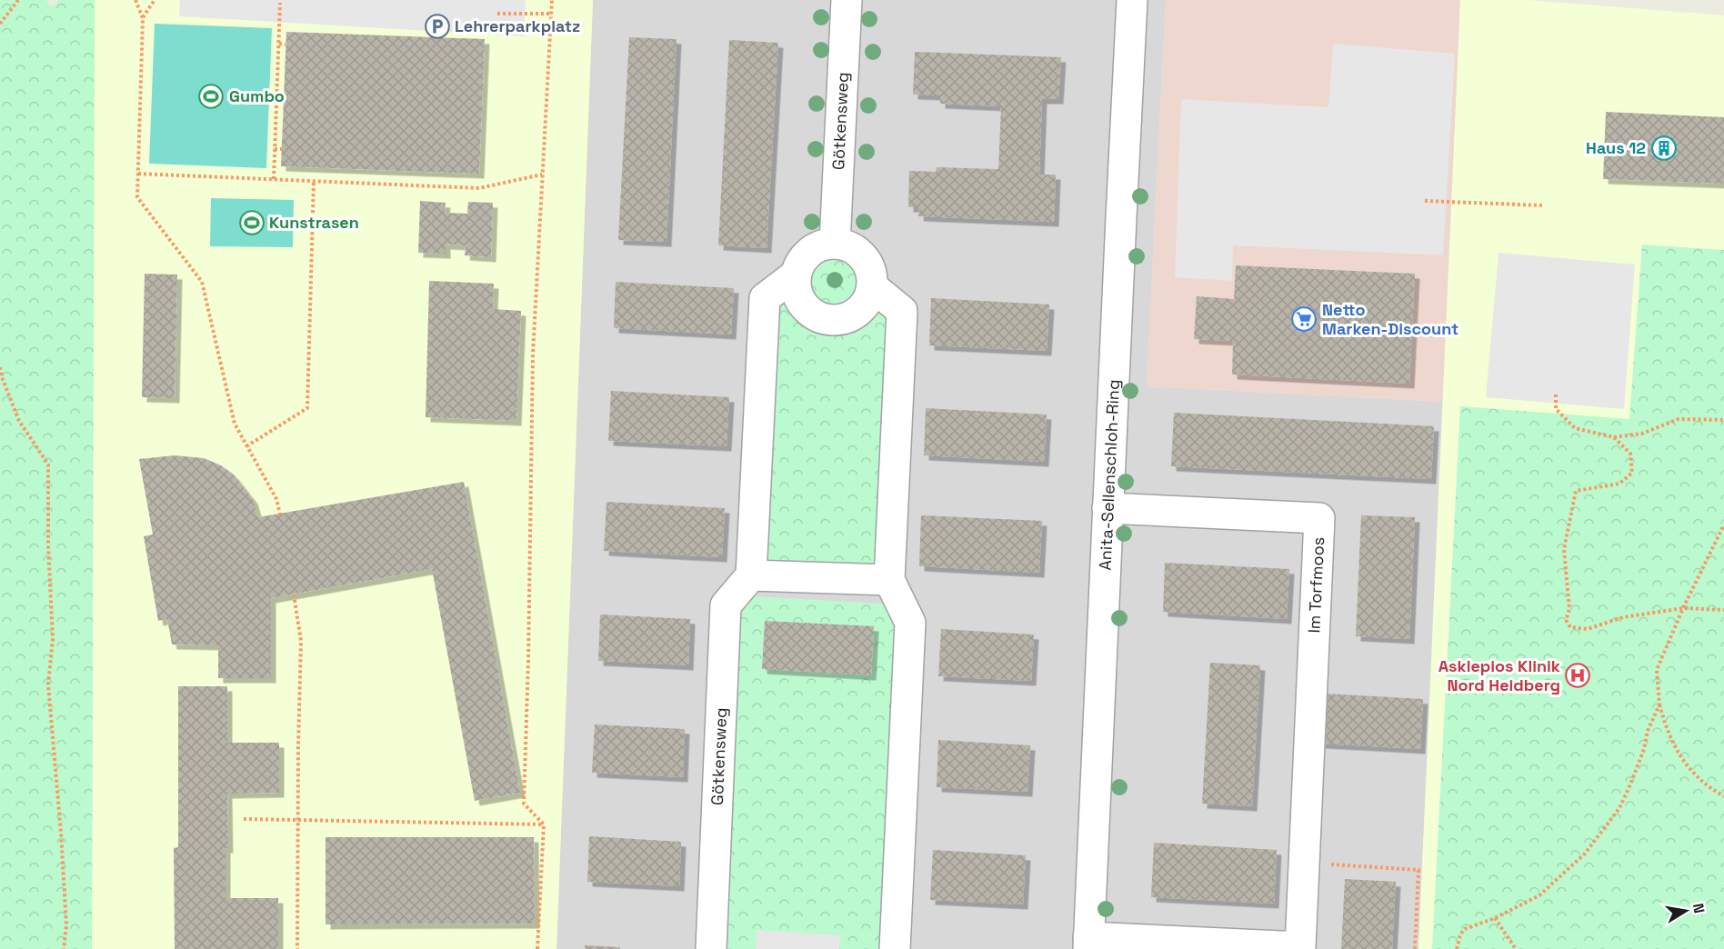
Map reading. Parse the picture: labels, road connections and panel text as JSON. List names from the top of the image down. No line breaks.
{"streets":{"street":["Götkensweg","Anita-Sellenschloh-Ring","Im Torfmoos"]},"crossings":[["Anita-Sellenschloh-Ring","Im Torfmoos"]],"places":{"parking":["Lehrerparkplatz"],"sports":["Gumbo","Kunstrasen"],"building":["Haus 12"],"supermarket":["Netto Marken-Discount"],"hospital":["Asklepios Klinik Nord Heidberg"]},"north":"right"}
